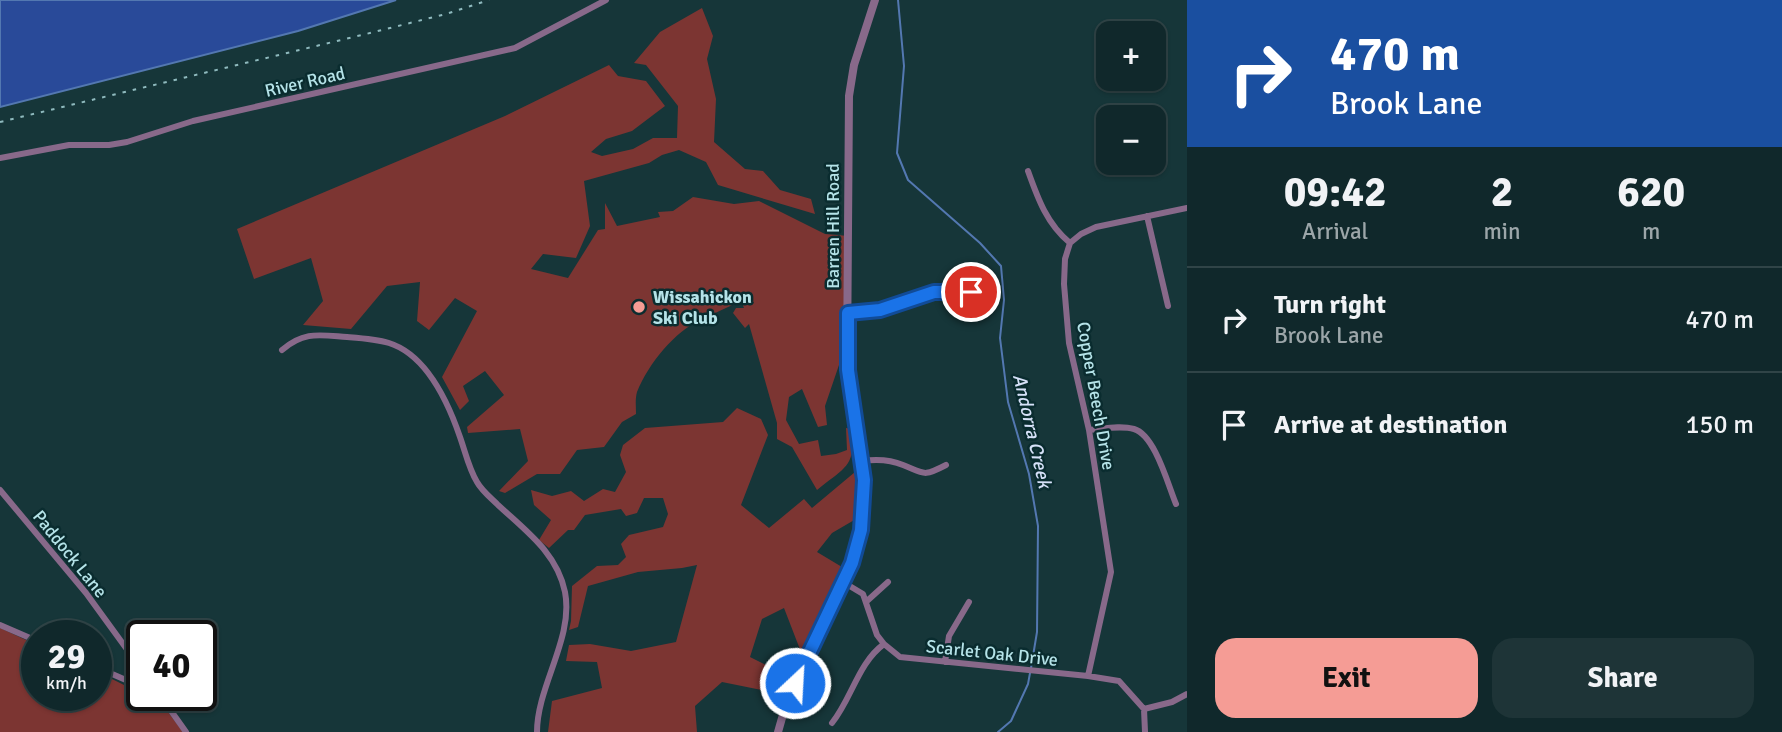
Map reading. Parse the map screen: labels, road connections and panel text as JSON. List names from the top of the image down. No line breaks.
{"streets":{"street":["River Road","Barren Hill Road","Copper Beech Drive","Paddock Lane","Scarlet Oak Drive"]},"crossings":[["Copper Beech Drive","Scarlet Oak Drive"]],"water":["Andorra Creek"],"places":["Wissahickon Ski Club"],"page":{"turn":["470 m","Brook Lane"],"map_buttons":["+","−"],"eta":["09:42","Arrival","2","min","620","m"],"list":[{"name":"Turn right","note":"Brook Lane","value":"470 m"},{"name":"Arrive at destination","value":"150 m"}],"speed":"29 km/h","limit":"40","buttons":["Exit","Share"]}}
